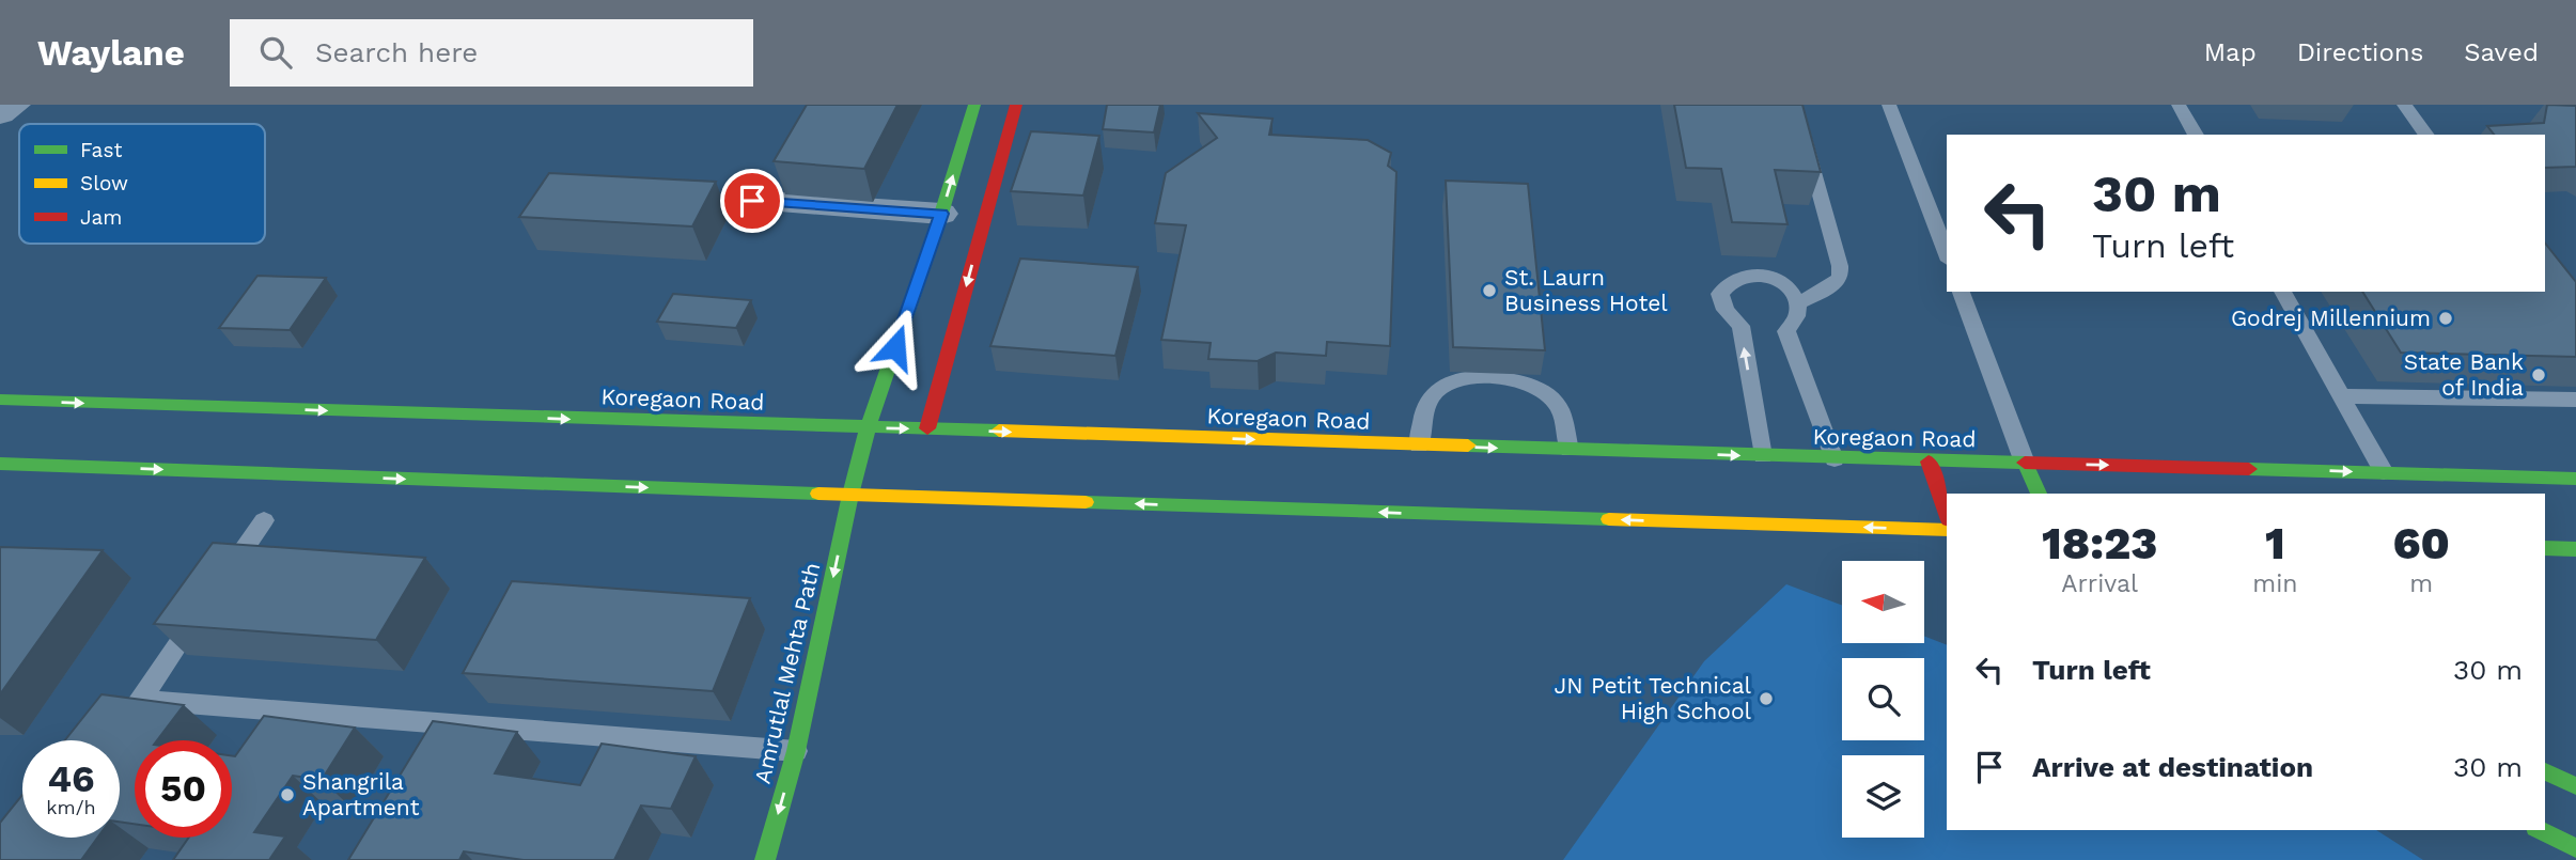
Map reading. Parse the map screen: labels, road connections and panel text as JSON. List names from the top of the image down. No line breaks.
{"streets":{"main road":["Koregaon Road","Amrutlal Mehta Path"]},"crossings":[["Koregaon Road","Amrutlal Mehta Path"]],"places":["St. Laurn Business Hotel","Godrej Millennium","State Bank of India","JN Petit Technical High School","Shangrila Apartment"],"legend":["Fast","Slow","Jam"],"north":"left","page":{"header":"Waylane","search":"Search here","nav":["Map","Directions","Saved"],"turn":["30 m","Turn left"],"eta":["18:23","Arrival","1","min","60","m"],"list":[{"name":"Turn left","value":"30 m"},{"name":"Arrive at destination","value":"30 m"}],"speed":"46 km/h","limit":"50"}}
